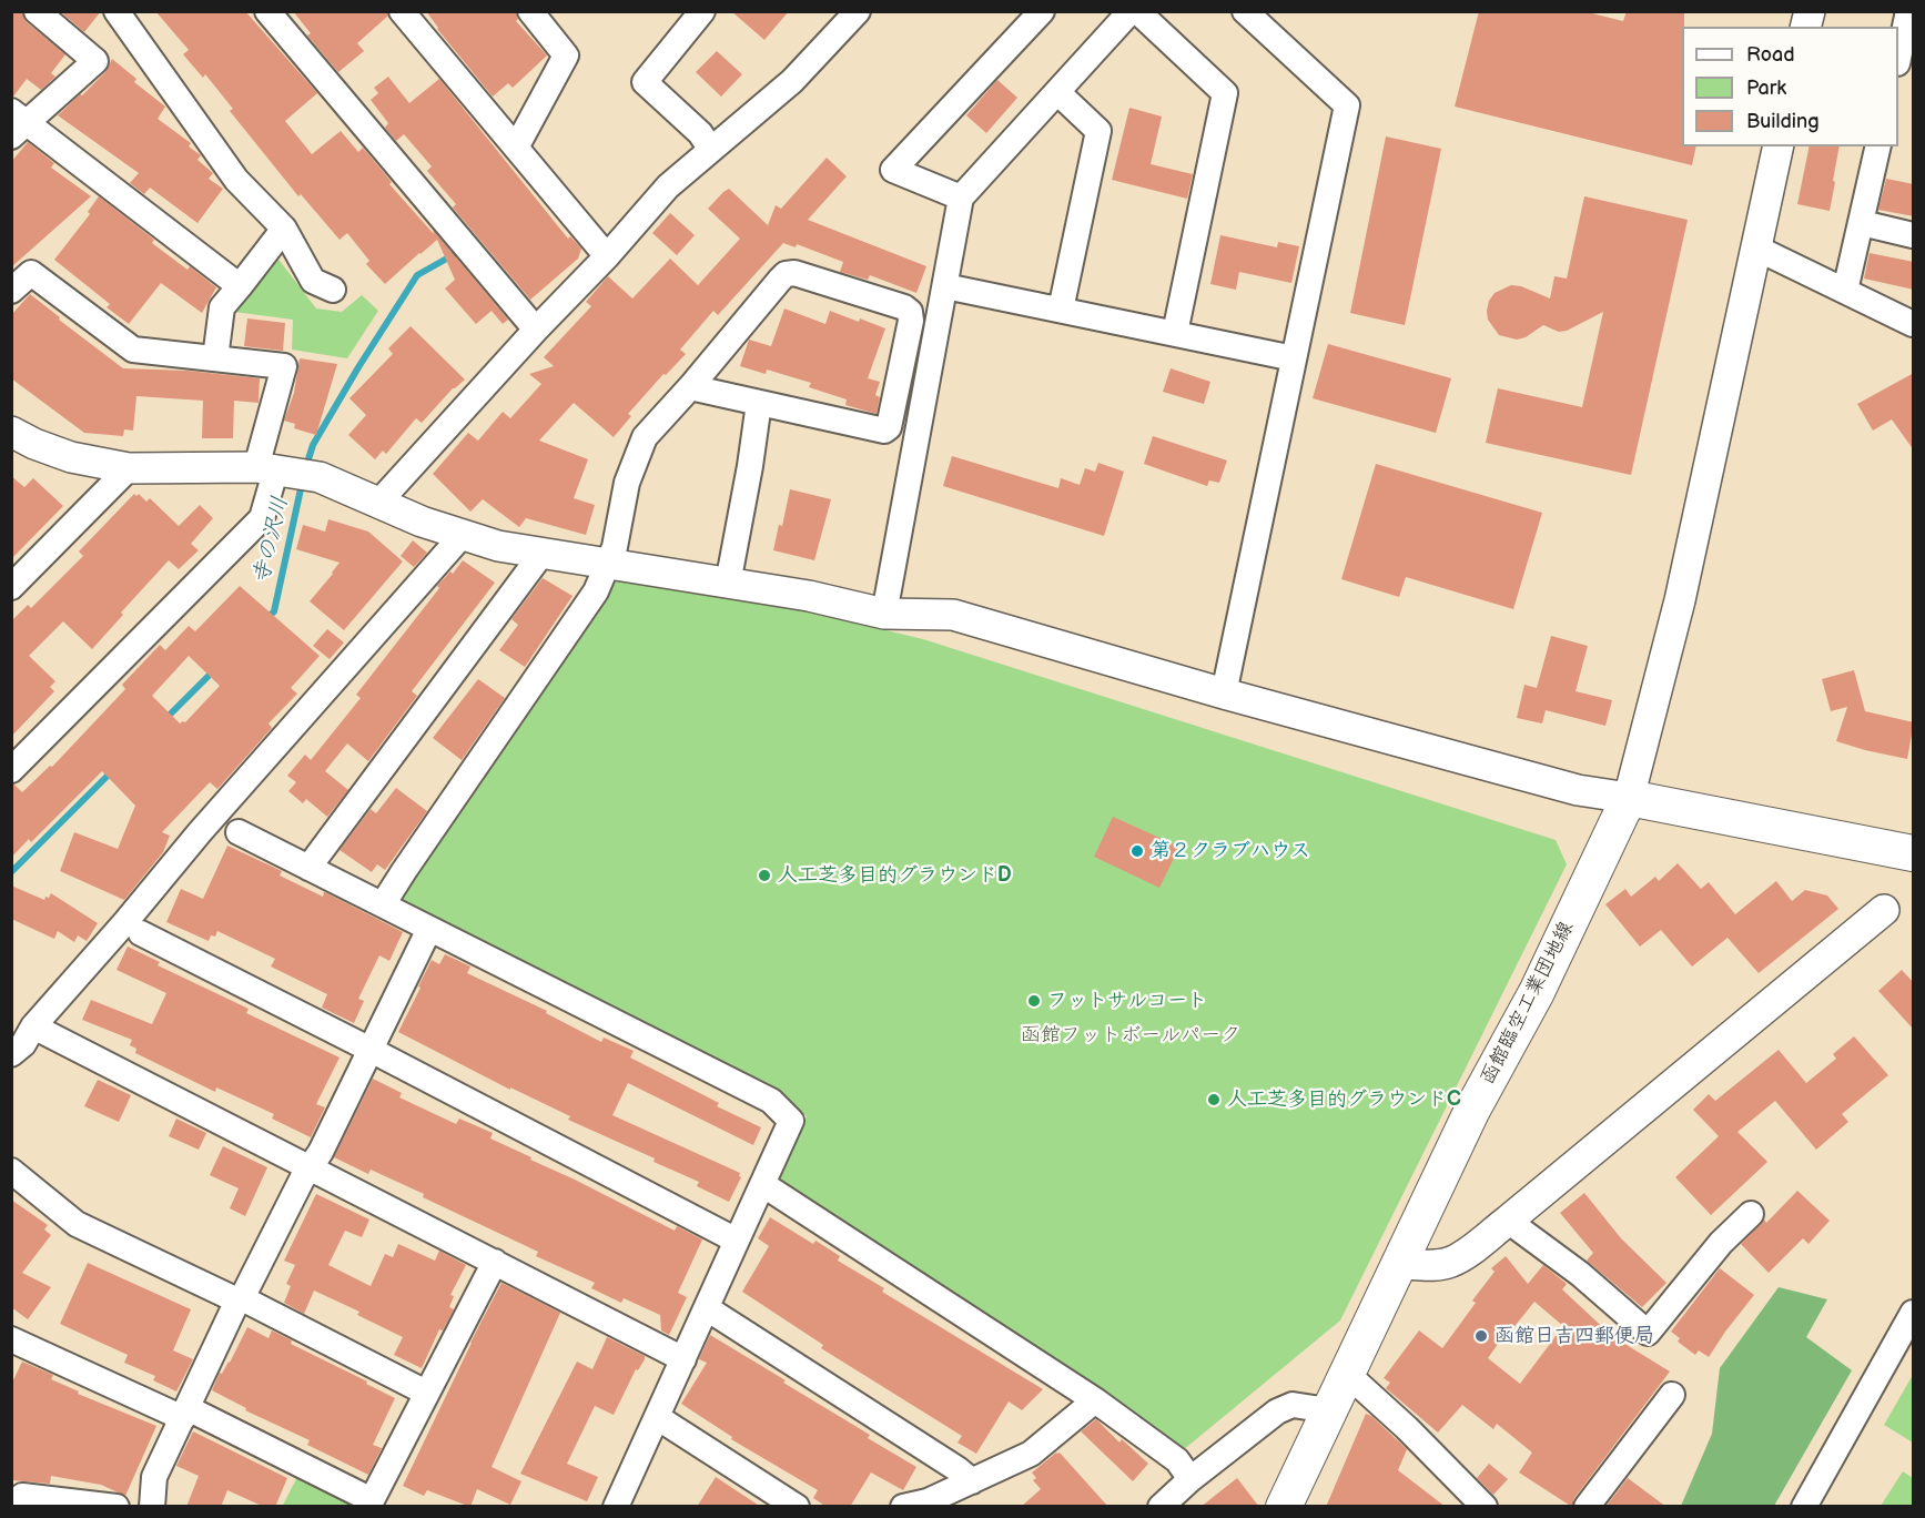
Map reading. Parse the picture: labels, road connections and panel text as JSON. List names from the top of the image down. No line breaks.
{"streets":{"main road":["函館臨空工業団地線"]},"water":["寺の沢川"],"parks":["函館フットボールパーク"],"places":["第２クラブハウス","人工芝多目的グラウンドD","フットサルコート","人工芝多目的グラウンドC","函館日吉四郵便局"],"legend":["Road","Park","Building"]}
